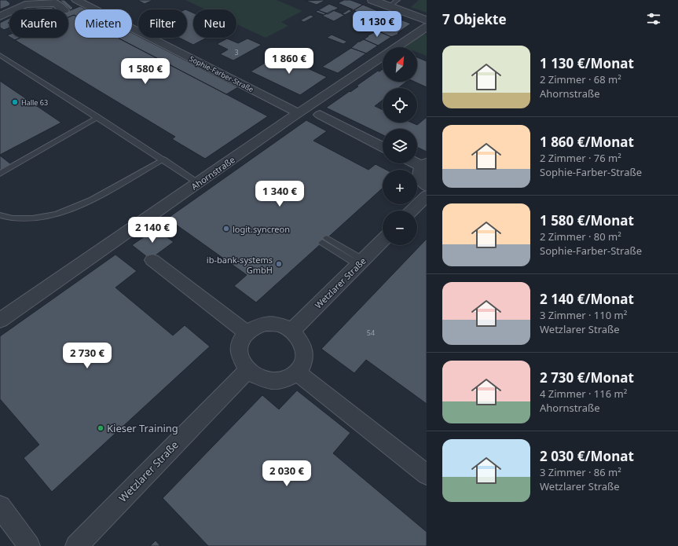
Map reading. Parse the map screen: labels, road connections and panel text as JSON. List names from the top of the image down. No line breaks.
{"streets":{"street":["Sophie-Farber-Straße","Ahornstraße","Wetzlarer Straße"]},"crossings":[["Sophie-Farber-Straße","Ahornstraße"]],"places":["Halle 63","logit.syncreon","ib-bank-systems GmbH","Kieser Training"],"house_numbers":["3","54"],"north":"top right","page":{"heading":"7 Objekte","chip":["Kaufen","Mieten","Filter","Neu"],"price":["1 130 €","1 860 €","1 580 €","1 340 €","2 140 €","2 730 €","2 030 €"],"list":[{"name":"1 130 €/Monat","note":"2 Zimmer · 68 m² · Ahornstraße"},{"name":"1 860 €/Monat","note":"2 Zimmer · 76 m² · Sophie-Farber-Straße"},{"name":"1 580 €/Monat","note":"2 Zimmer · 80 m² · Sophie-Farber-Straße"},{"name":"2 140 €/Monat","note":"3 Zimmer · 110 m² · Wetzlarer Straße"},{"name":"2 730 €/Monat","note":"4 Zimmer · 116 m² · Ahornstraße"},{"name":"2 030 €/Monat","note":"3 Zimmer · 86 m² · Wetzlarer Straße"}],"map_buttons":["+","−"]}}
